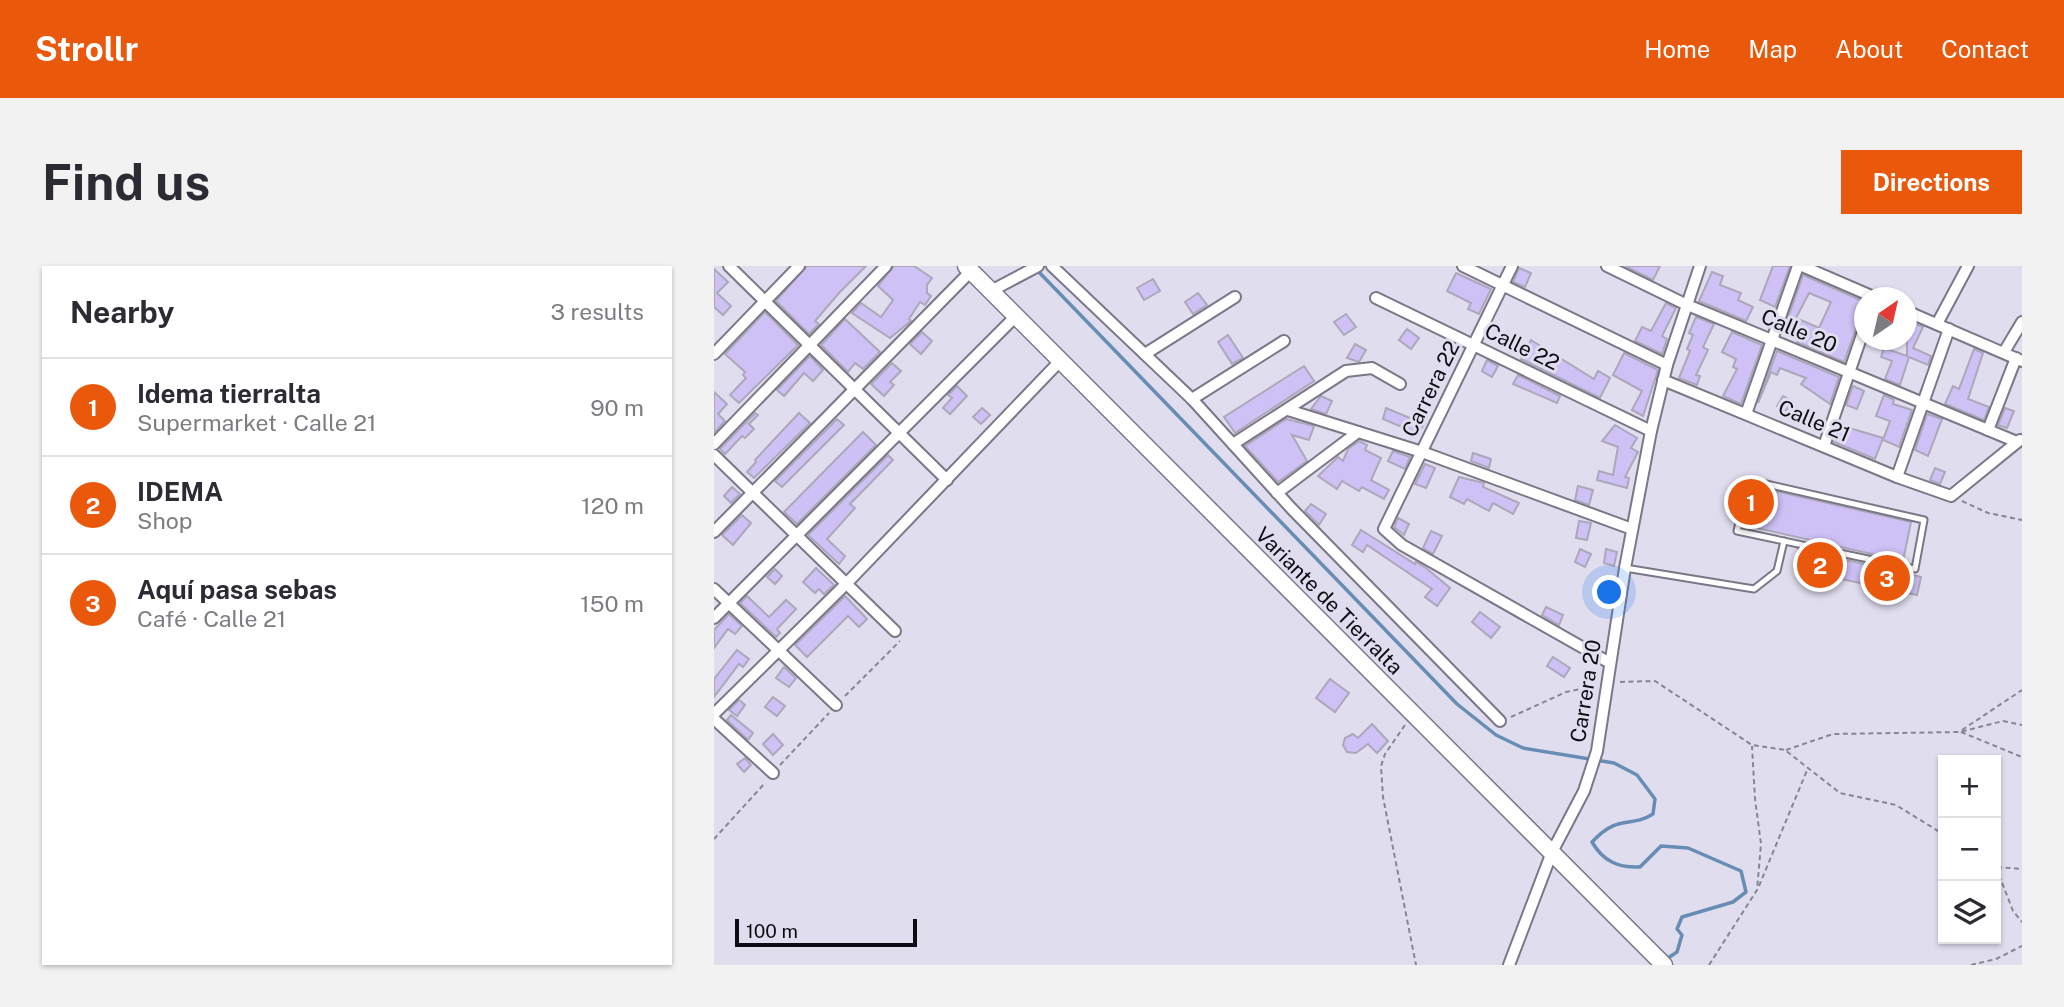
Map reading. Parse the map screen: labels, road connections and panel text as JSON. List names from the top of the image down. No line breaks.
{"streets":{"main road":["Variante de Tierralta"],"street":["Calle 20","Calle 22","Carrera 22","Calle 21","Carrera 20"]},"crossings":[["Calle 20","Carrera 20"],["Calle 22","Carrera 22"],["Calle 22","Carrera 20"],["Carrera 22","Carrera 20"],["Calle 21","Carrera 20"],["Variante de Tierralta","Carrera 20"]],"scale_bar":"100 m","north":"top right","page":{"header":"Strollr","nav":["Home","Map","About","Contact"],"buttons":"Directions","title":"Find us","heading":["Nearby","3 results"],"list":[{"mark":"1","name":"Idema tierralta","note":"Supermarket · Calle 21","value":"90 m"},{"mark":"2","name":"IDEMA","note":"Shop","value":"120 m"},{"mark":"3","name":"Aquí pasa sebas","note":"Café · Calle 21","value":"150 m"}],"pins":["1","2","3"],"map_buttons":["+","−"],"scale":"100 m"}}
